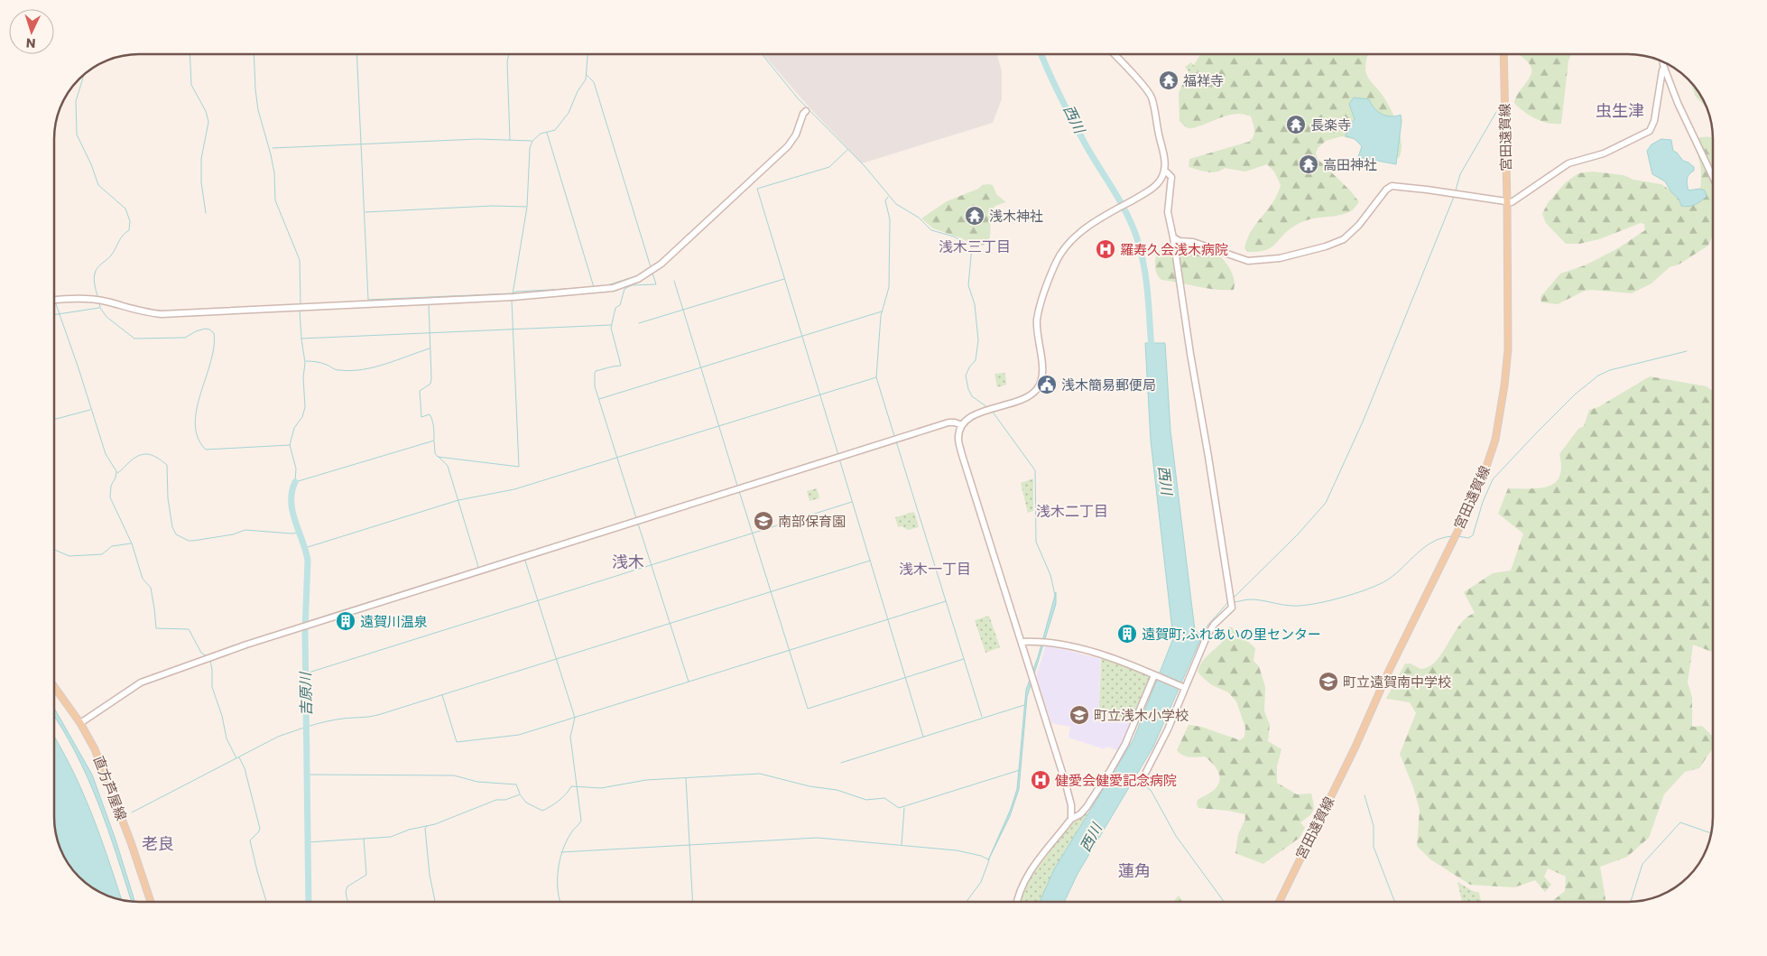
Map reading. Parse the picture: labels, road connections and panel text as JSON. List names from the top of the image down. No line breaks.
{"streets":{"main road":["宮田遠賀線","直方芦屋線"]},"districts":["虫生津","浅木三丁目","浅木二丁目","浅木","浅木一丁目","老良","蓮角"],"water":["西川","吉原川"],"places":{"temple":["福祥寺","長楽寺","高田神社","浅木神社"],"hospital":["羅寿久会浅木病院","健愛会健愛記念病院"],"public building":["浅木簡易郵便局"],"school or university":["南部保育園","町立遠賀南中学校","町立浅木小学校"],"building":["遠賀川温泉","遠賀町;ふれあいの里センター"]},"north":"bottom"}
